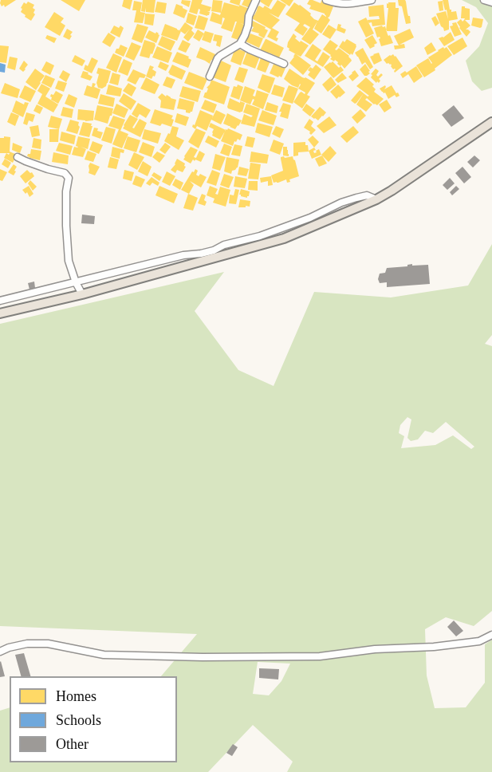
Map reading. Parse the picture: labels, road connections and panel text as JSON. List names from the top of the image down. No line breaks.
{"legend":["Homes","Schools","Other"]}
